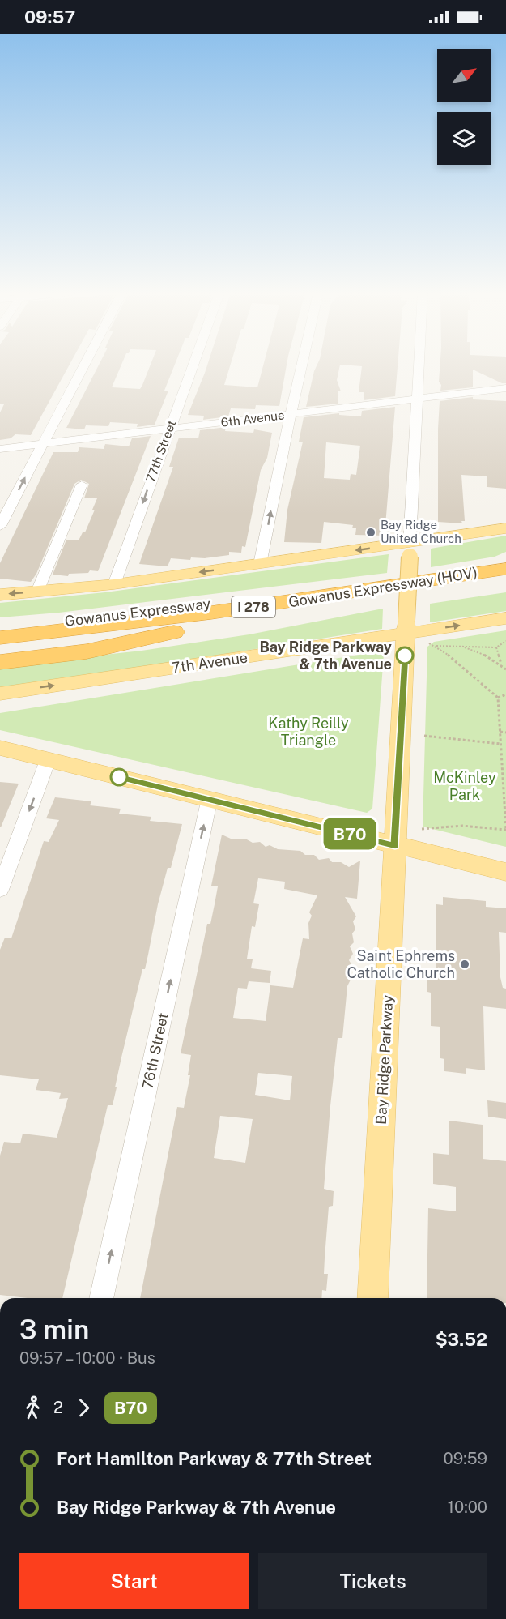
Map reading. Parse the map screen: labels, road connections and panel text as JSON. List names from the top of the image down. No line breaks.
{"streets":{"highway":["Gowanus Expressway (HOV)","I 278","Gowanus Expressway"],"main road":["7th Avenue","Bay Ridge Parkway"],"street":["6th Avenue","77th Street","76th Street"]},"crossings":[["6th Avenue","77th Street"],["6th Avenue","Bay Ridge Parkway"],["7th Avenue","Bay Ridge Parkway"]],"one_way":["76th Street"],"parks":["Kathy Reilly Triangle","McKinley Park"],"places":["Bay Ridge United Church","Bay Ridge Parkway & 7th Avenue","Saint Ephrems Catholic Church"],"lines":["bus line B70"],"north":"top right","page":{"status":"09:57","on_map":"B70","heading":["3 min","09:57 – 10:00 · Bus","$3.52"],"legs":["2","B70"],"list":[{"name":"Fort Hamilton Parkway & 77th Street","value":"09:59"},{"name":"Bay Ridge Parkway & 7th Avenue","value":"10:00"}],"buttons":["Start","Tickets"]}}
